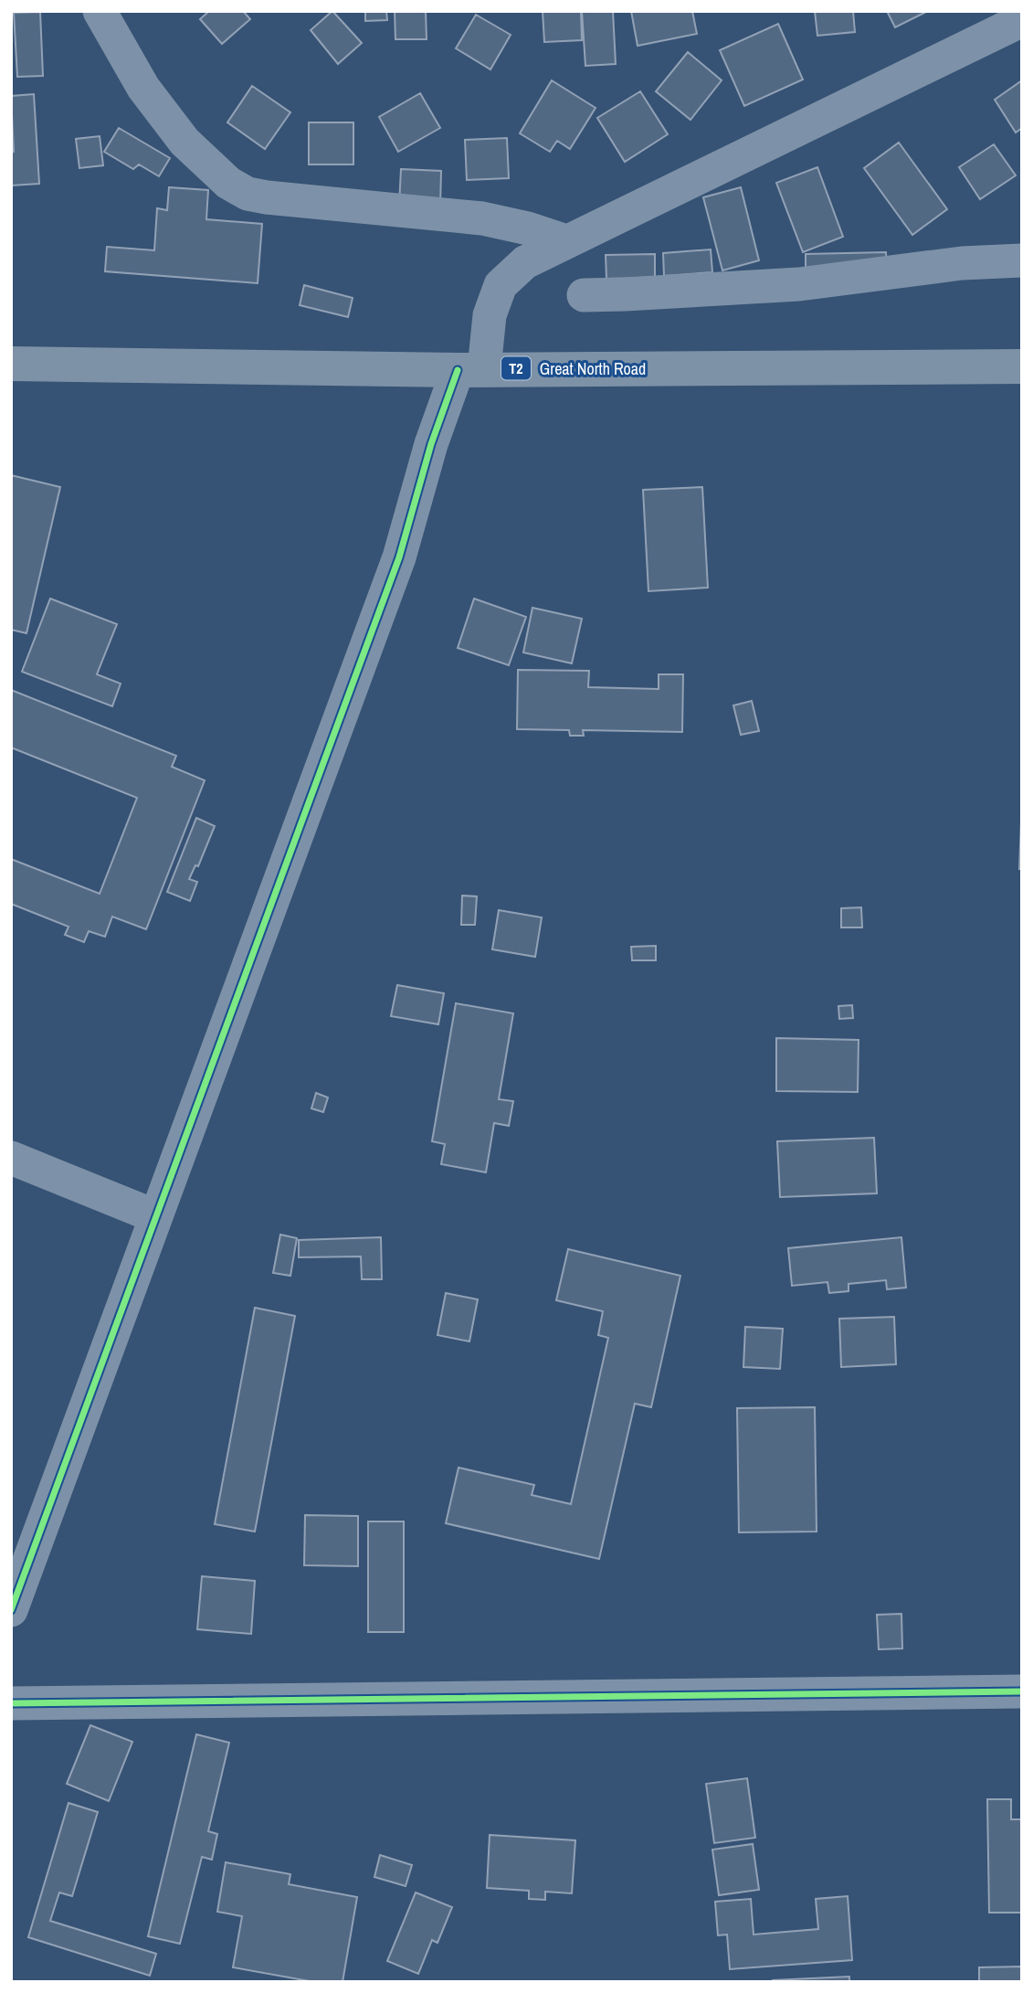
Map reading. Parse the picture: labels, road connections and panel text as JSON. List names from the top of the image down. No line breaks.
{"streets":{"highway":["T2","Great North Road"]}}
